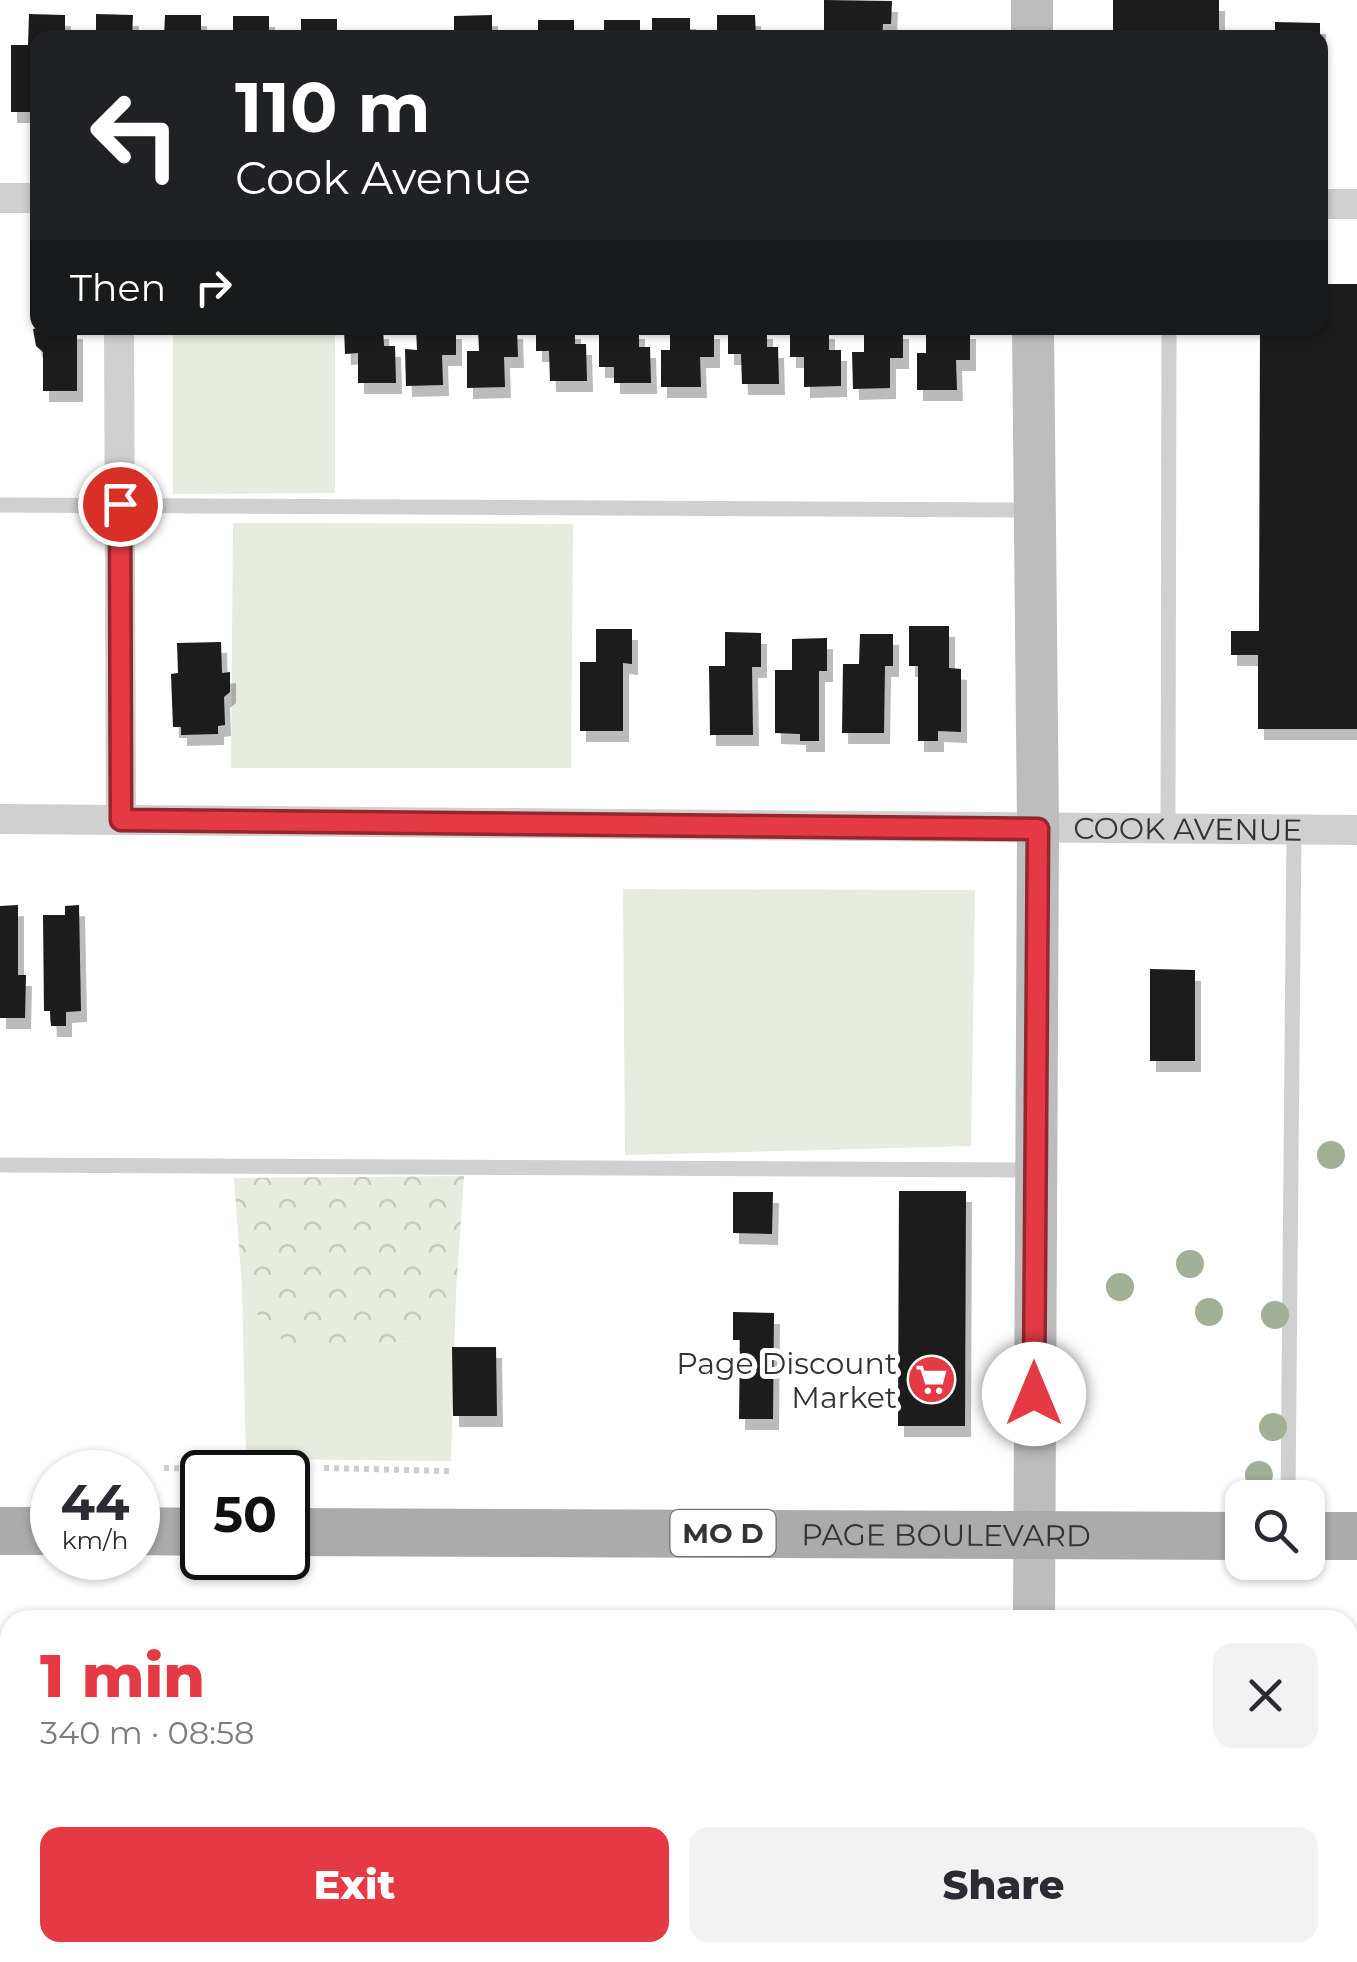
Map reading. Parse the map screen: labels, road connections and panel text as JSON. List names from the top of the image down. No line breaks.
{"streets":{"main road":["MO D","PAGE BOULEVARD"],"street":["COOK AVENUE"]},"places":{"supermarket":["Page Discount Market"]},"page":{"turn":["110 m","Cook Avenue"],"then":"Then","speed":"44 km/h","limit":"50","heading":["1 min","340 m · 08:58"],"buttons":["Exit","Share"]}}
